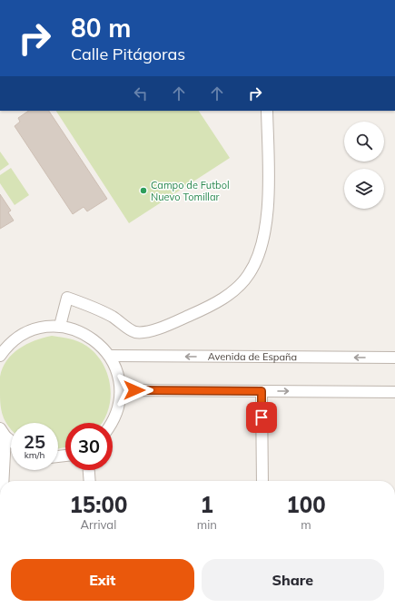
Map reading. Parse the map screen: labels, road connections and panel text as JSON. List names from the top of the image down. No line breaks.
{"streets":{"street":["Avenida de España"]},"places":["Campo de Futbol Nuevo Tomillar"],"page":{"turn":["80 m","Calle Pitágoras"],"speed":"25 km/h","limit":"30","eta":["15:00","Arrival","1","min","100","m"],"buttons":["Exit","Share"]}}
